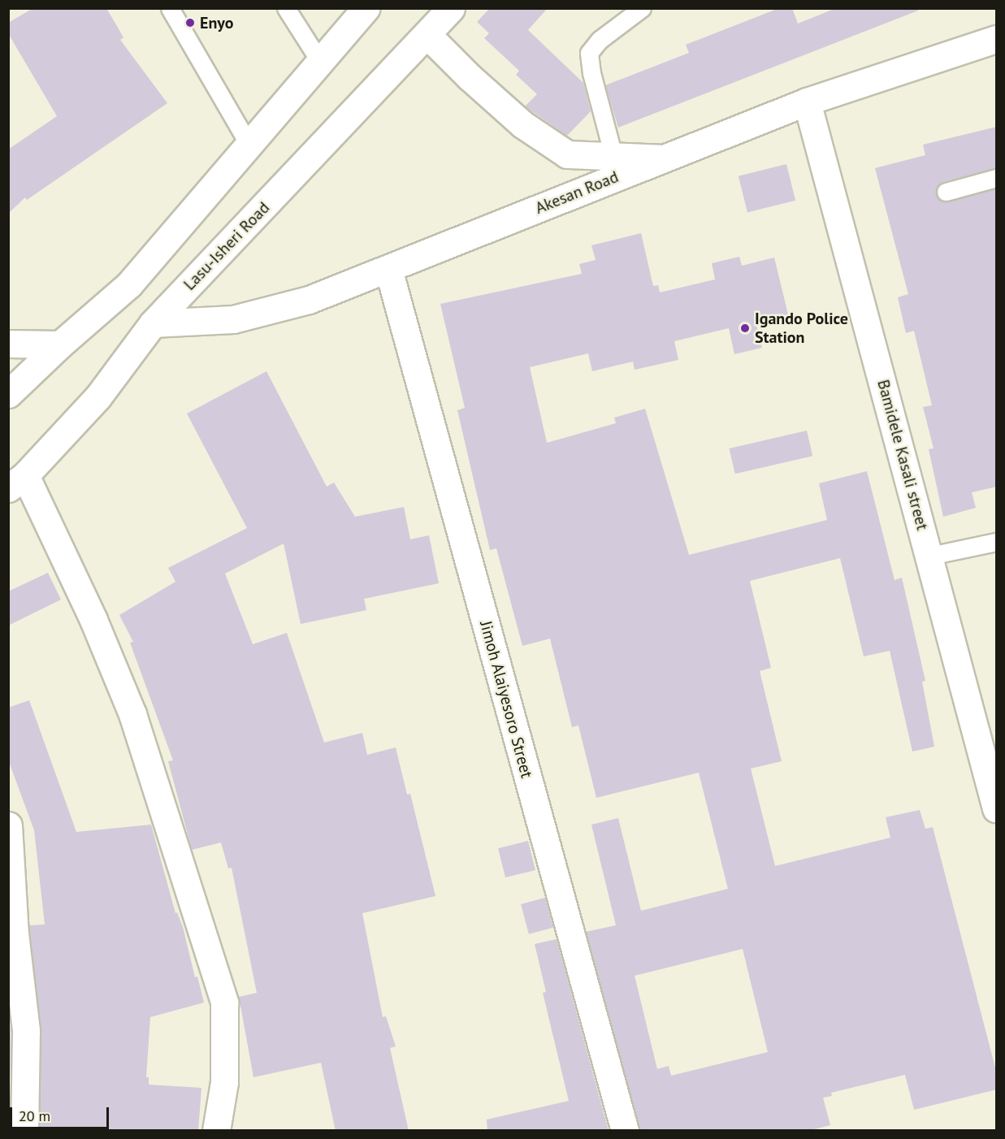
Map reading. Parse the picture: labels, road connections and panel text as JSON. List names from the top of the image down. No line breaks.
{"streets":{"street":["Akesan Road","Lasu-Isheri Road","Bamidele Kasali street","Jimoh Alaiyesoro Street"]},"crossings":[["Akesan Road","Lasu-Isheri Road"],["Akesan Road","Bamidele Kasali street"],["Akesan Road","Jimoh Alaiyesoro Street"]],"places":["Enyo","Igando Police Station"],"scale_bar":"20 m"}
